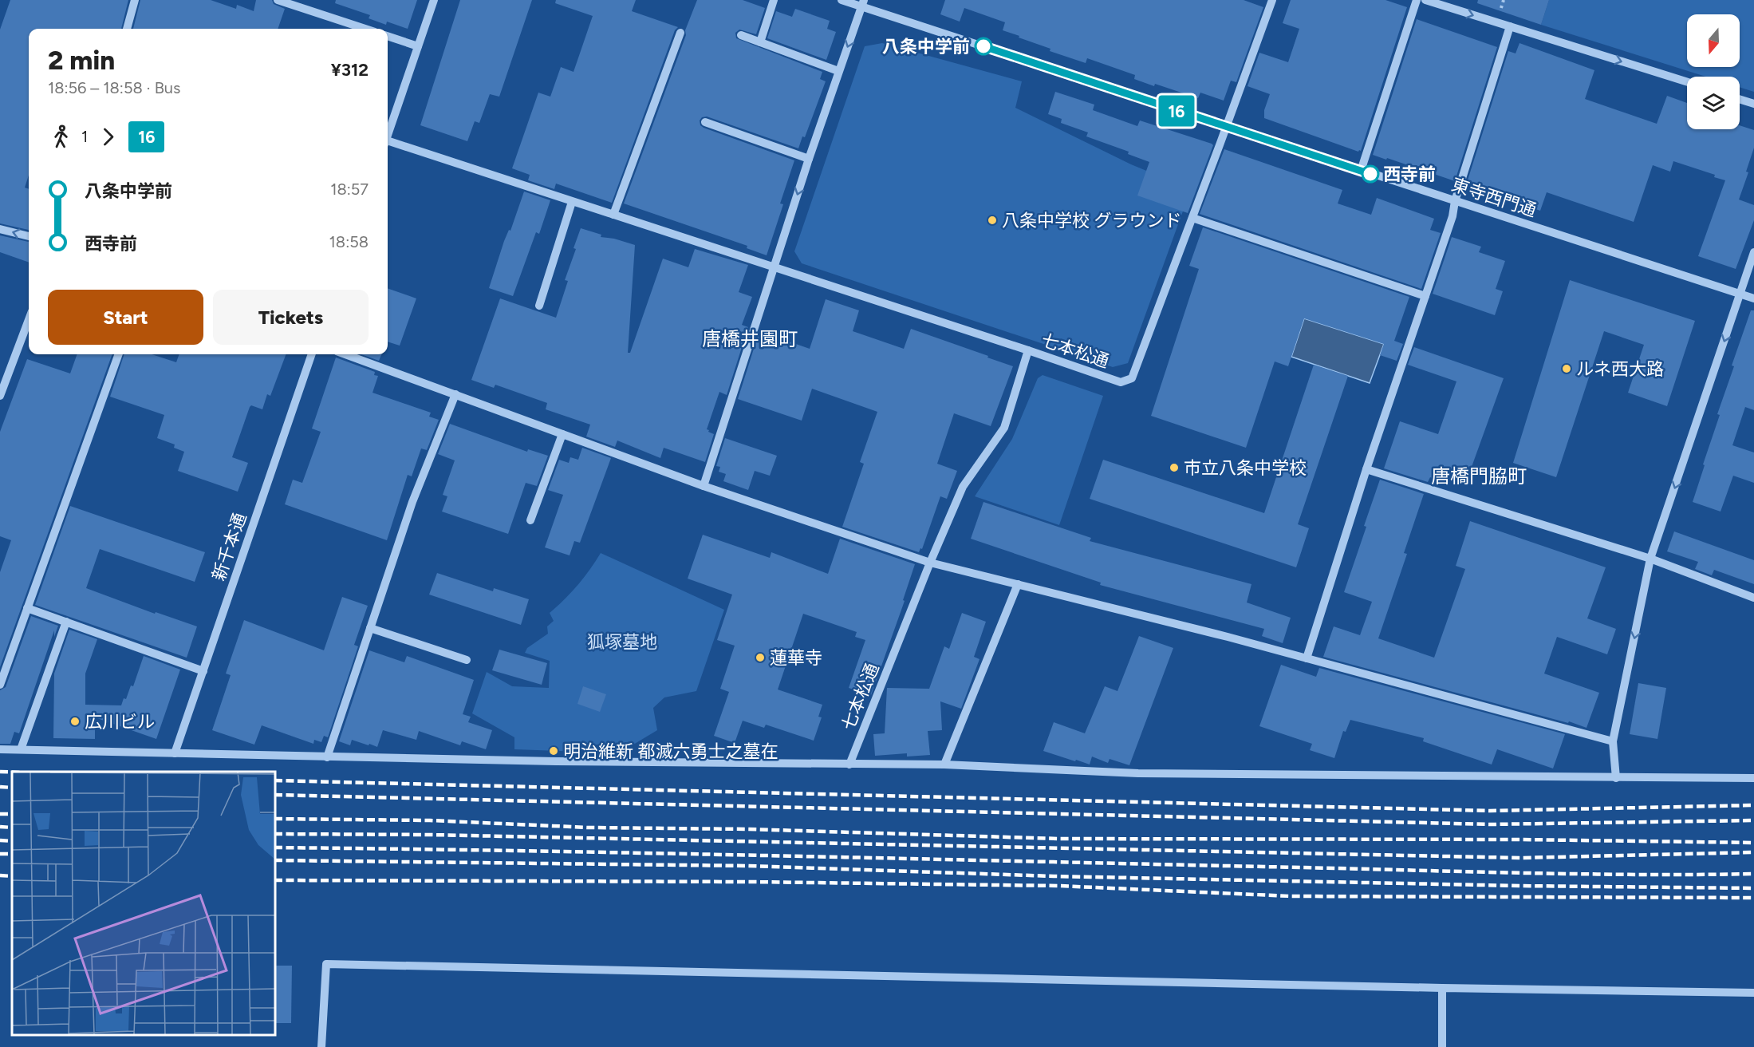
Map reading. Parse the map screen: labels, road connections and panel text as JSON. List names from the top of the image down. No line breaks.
{"streets":{"street":["東寺西門通","七本松通","新千本通"]},"crossings":[["東寺西門通","七本松通"]],"districts":["唐橋井園町","唐橋門脇町"],"parks":["狐塚墓地"],"places":["八条中学前","西寺前","八条中学校 グラウンド","ルネ西大路","市立八条中学校","蓮華寺","広川ビル","明治維新 都滅六勇士之墓在"],"lines":["bus line 16"],"north":"bottom","page":{"on_map":"16","heading":["2 min","18:56 – 18:58 · Bus","¥312"],"legs":["1","16"],"list":[{"name":"八条中学前","value":"18:57"},{"name":"西寺前","value":"18:58"}],"buttons":["Start","Tickets"]}}
